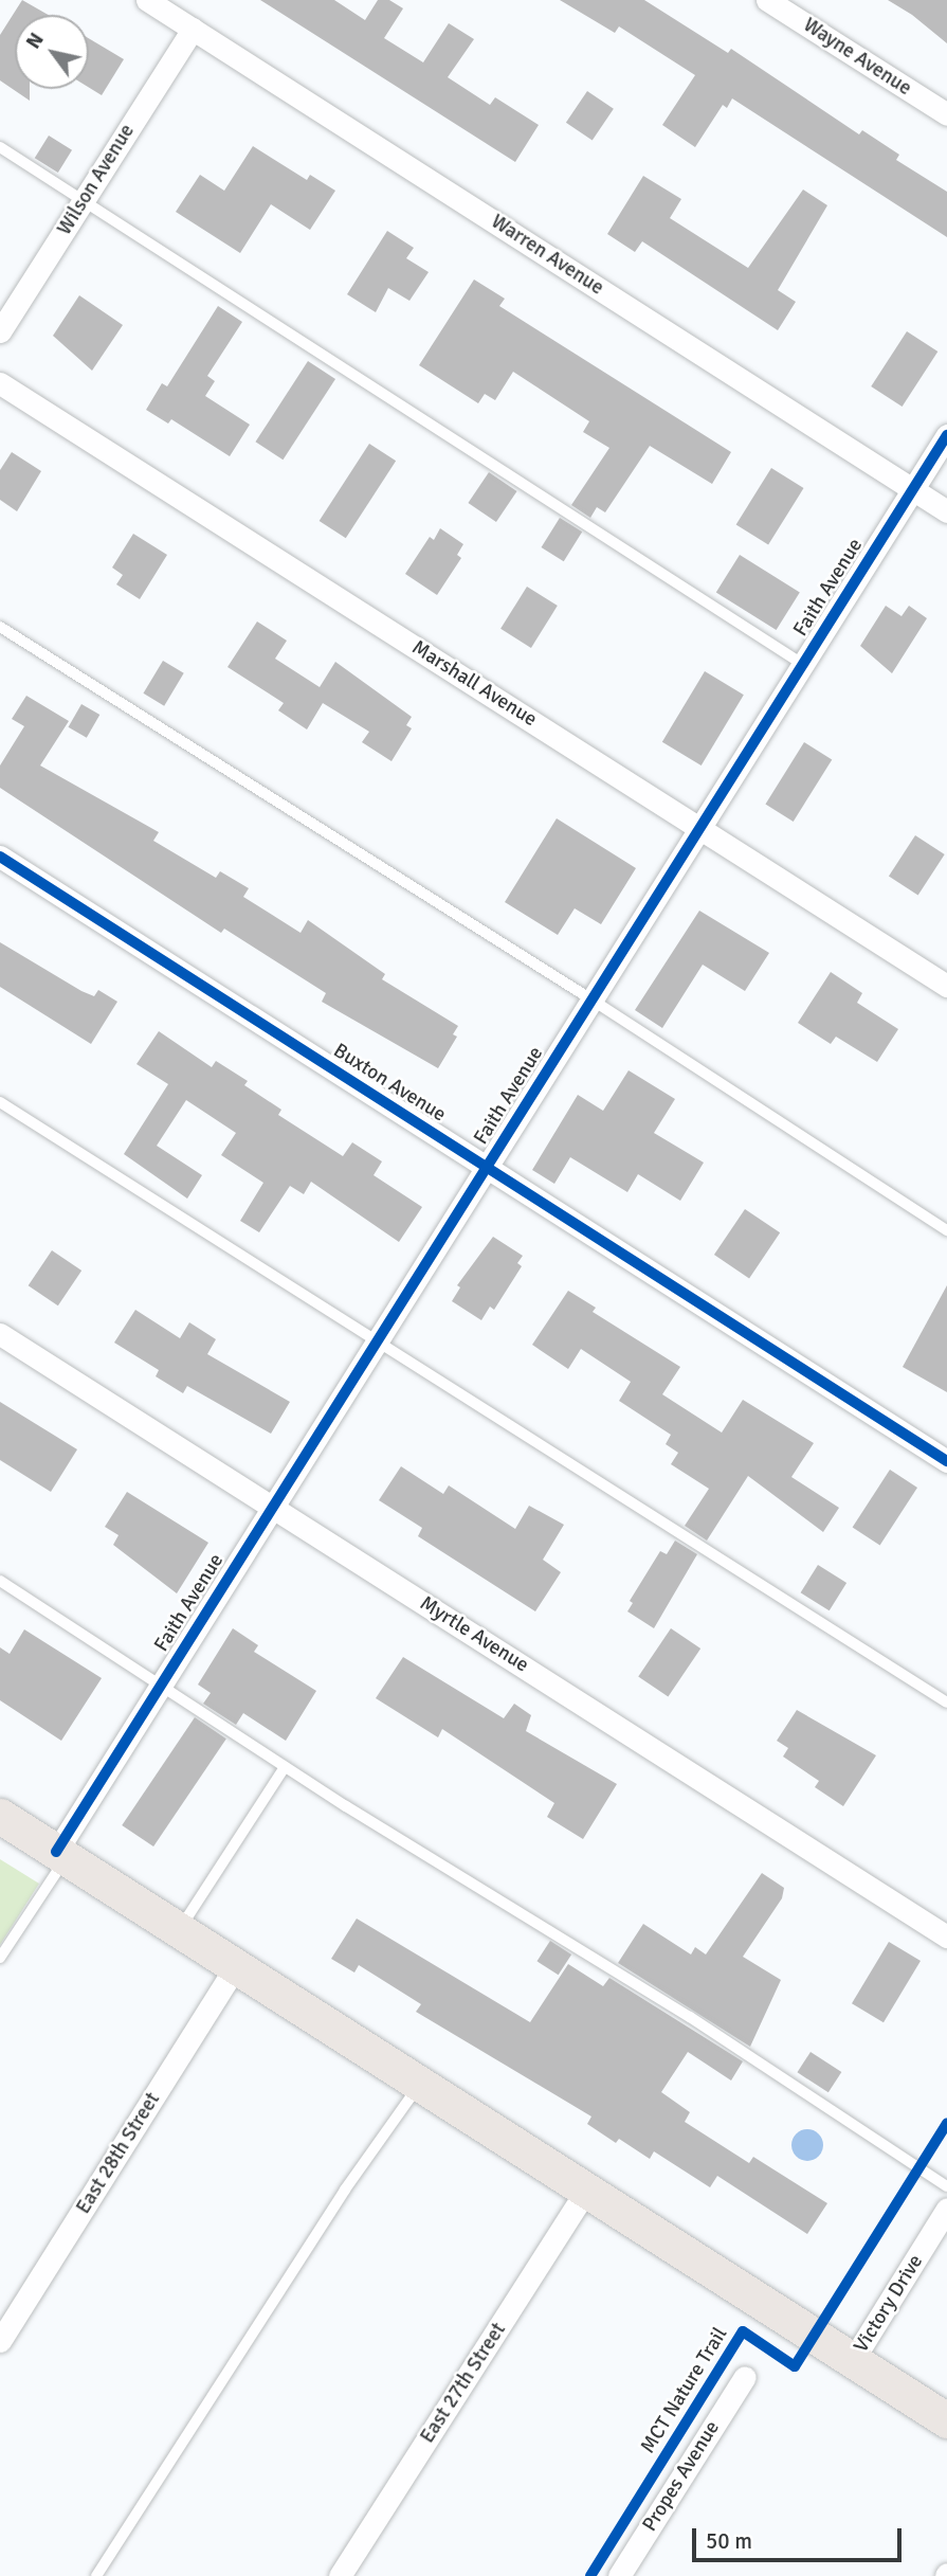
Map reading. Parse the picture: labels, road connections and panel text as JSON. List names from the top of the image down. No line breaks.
{"streets":{"street":["Wayne Avenue","Wilson Avenue","Warren Avenue","Faith Avenue","Marshall Avenue","Buxton Avenue","Myrtle Avenue","East 28th Street","Victory Drive","East 27th Street","Propes Avenue"],"cycle path":["MCT Nature Trail"]},"crossings":[["Wilson Avenue","Warren Avenue"],["Warren Avenue","Faith Avenue"],["Faith Avenue","Marshall Avenue"],["Faith Avenue","Buxton Avenue"],["Faith Avenue","Myrtle Avenue"]],"scale_bar":"50 m","north":"top left"}
